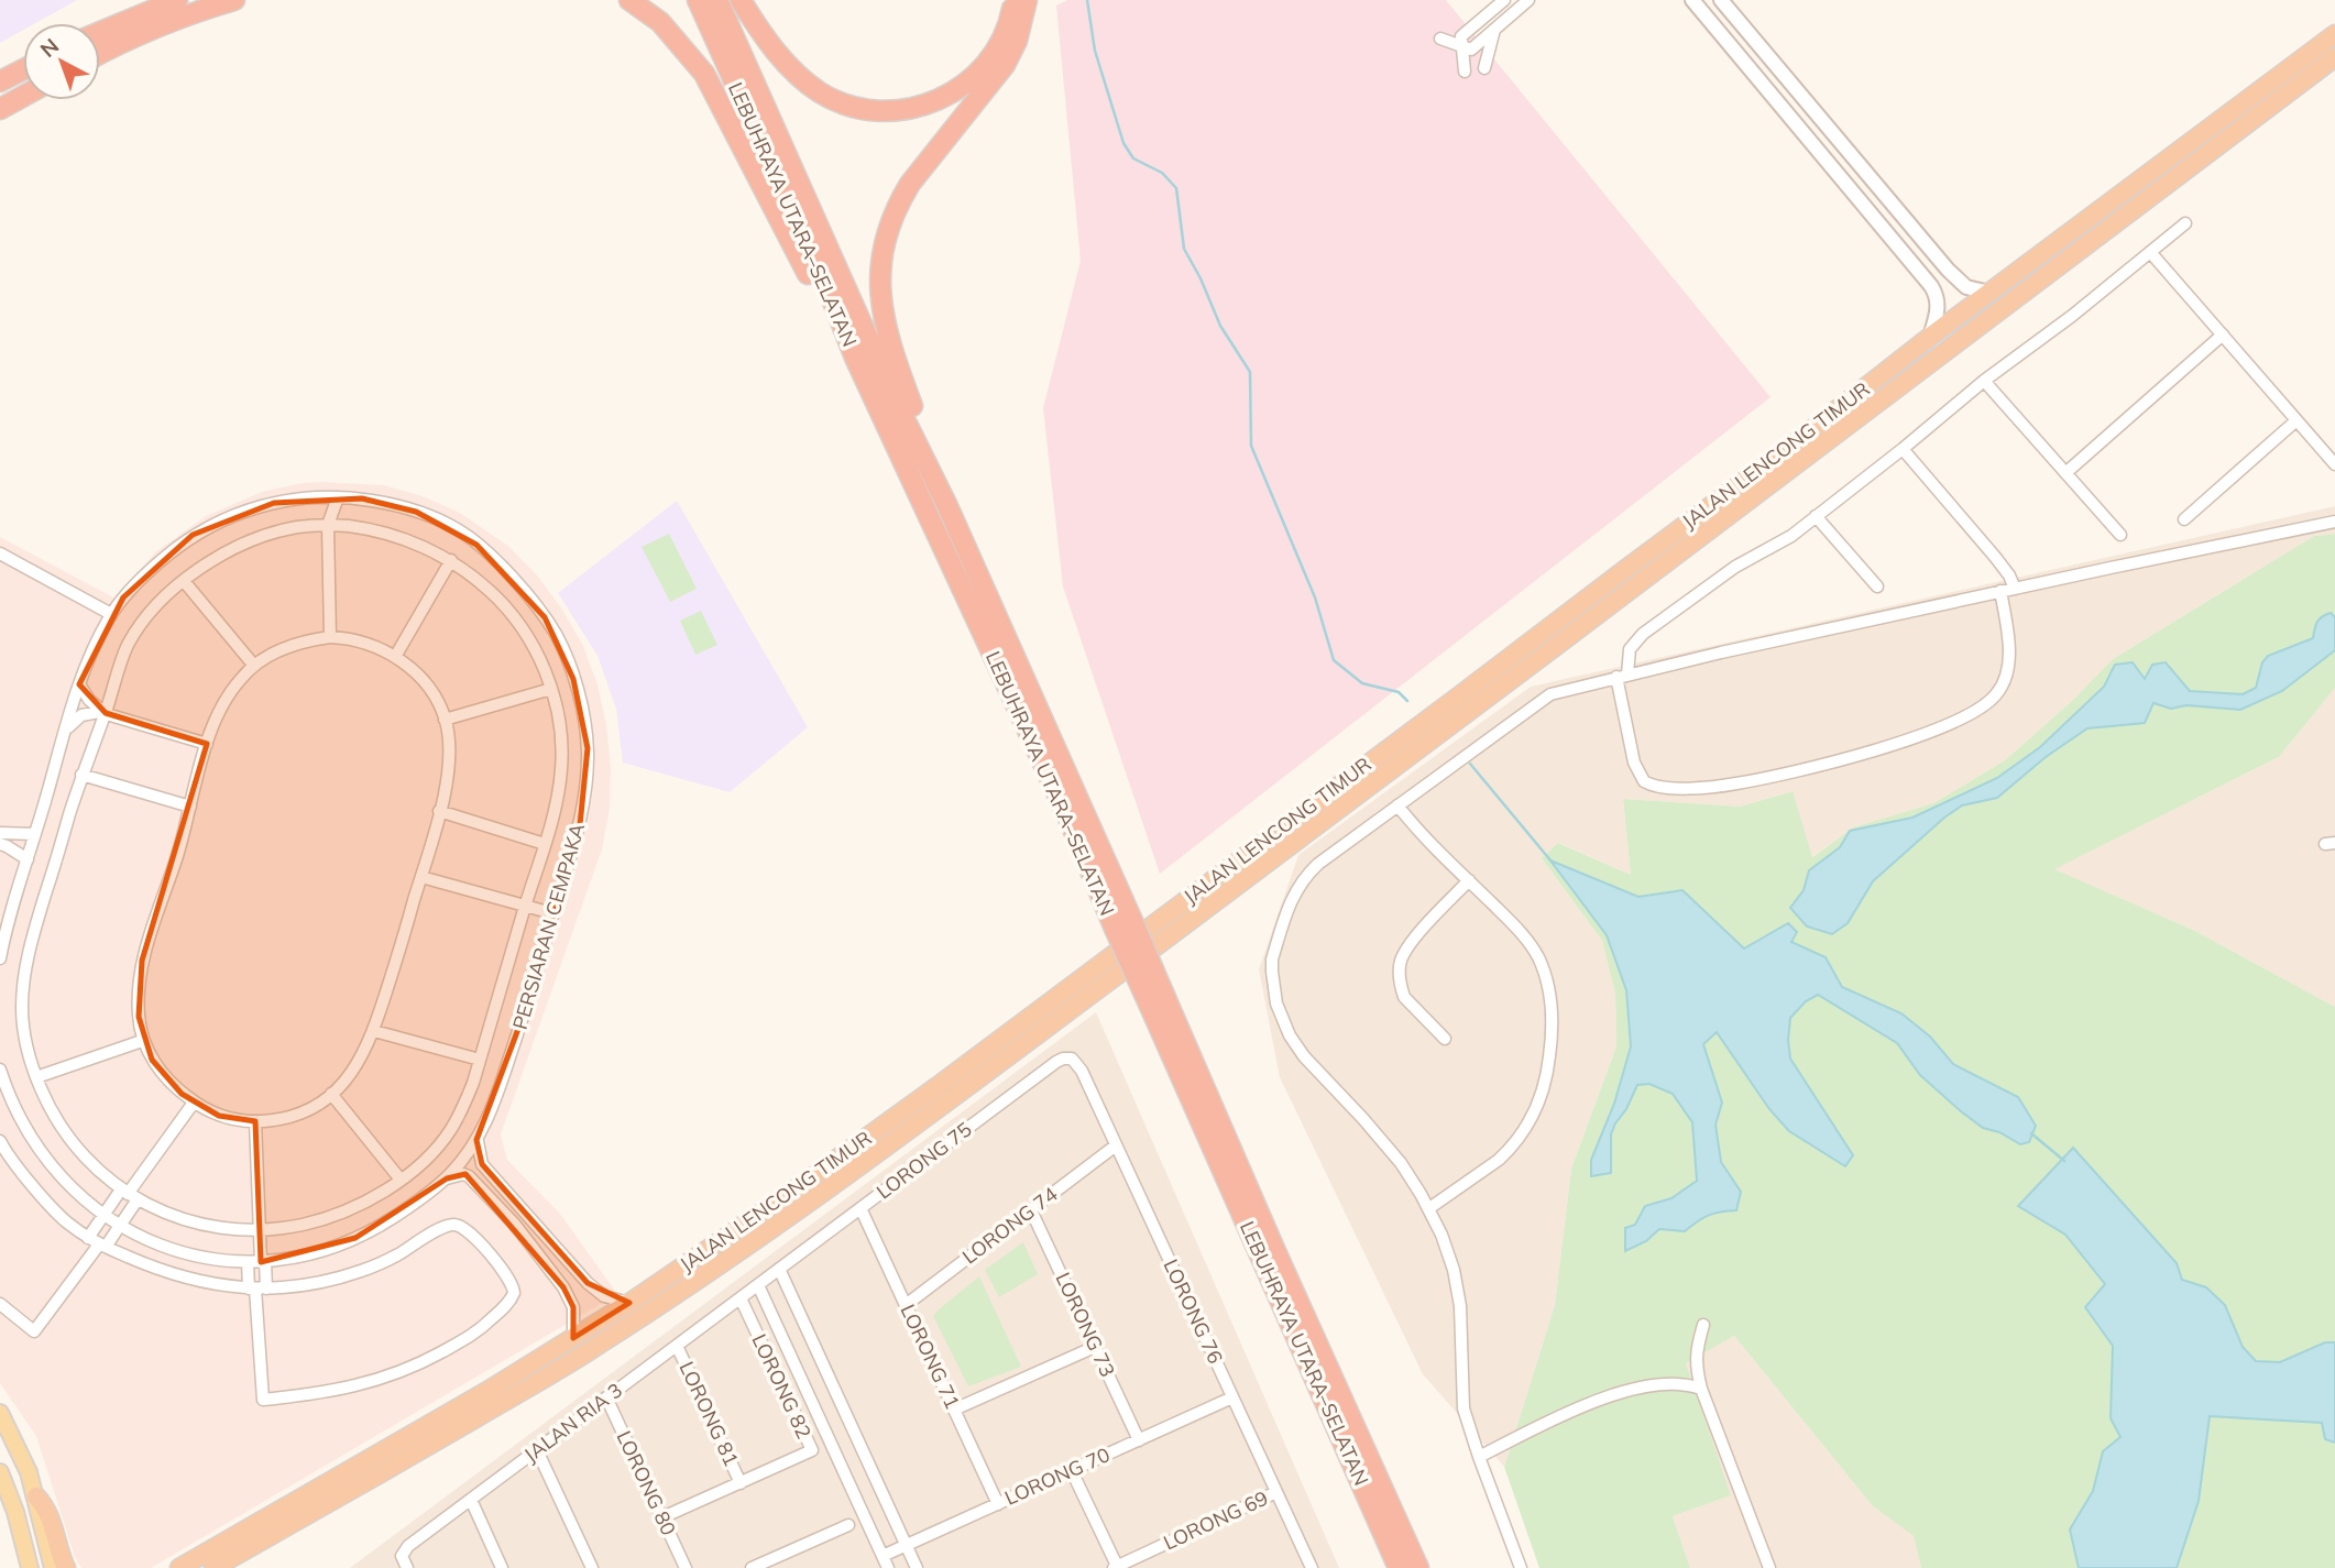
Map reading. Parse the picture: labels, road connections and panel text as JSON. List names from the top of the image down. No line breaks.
{"streets":{"highway":["LEBUHRAYA UTARA–SELATAN","JALAN LENCONG TIMUR"],"street":["PERSIARAN CEMPAKA","LORONG 75","LORONG 74","LORONG 76","LORONG 73","LORONG 71","LORONG 82","LORONG 81","JALAN RIA 3","LORONG 70","LORONG 80","LORONG 69"]},"crossings":[["LORONG 75","LORONG 76"],["LORONG 75","LORONG 71"],["LORONG 75","JALAN RIA 3"],["LORONG 74","LORONG 76"],["LORONG 74","LORONG 73"],["LORONG 74","LORONG 71"],["LORONG 76","LORONG 70"],["LORONG 76","LORONG 69"],["LORONG 73","LORONG 70"],["LORONG 71","LORONG 70"],["LORONG 82","LORONG 81"],["LORONG 82","JALAN RIA 3"],["LORONG 82","LORONG 80"],["LORONG 81","JALAN RIA 3"],["JALAN RIA 3","LORONG 80"]],"north":"top left"}
